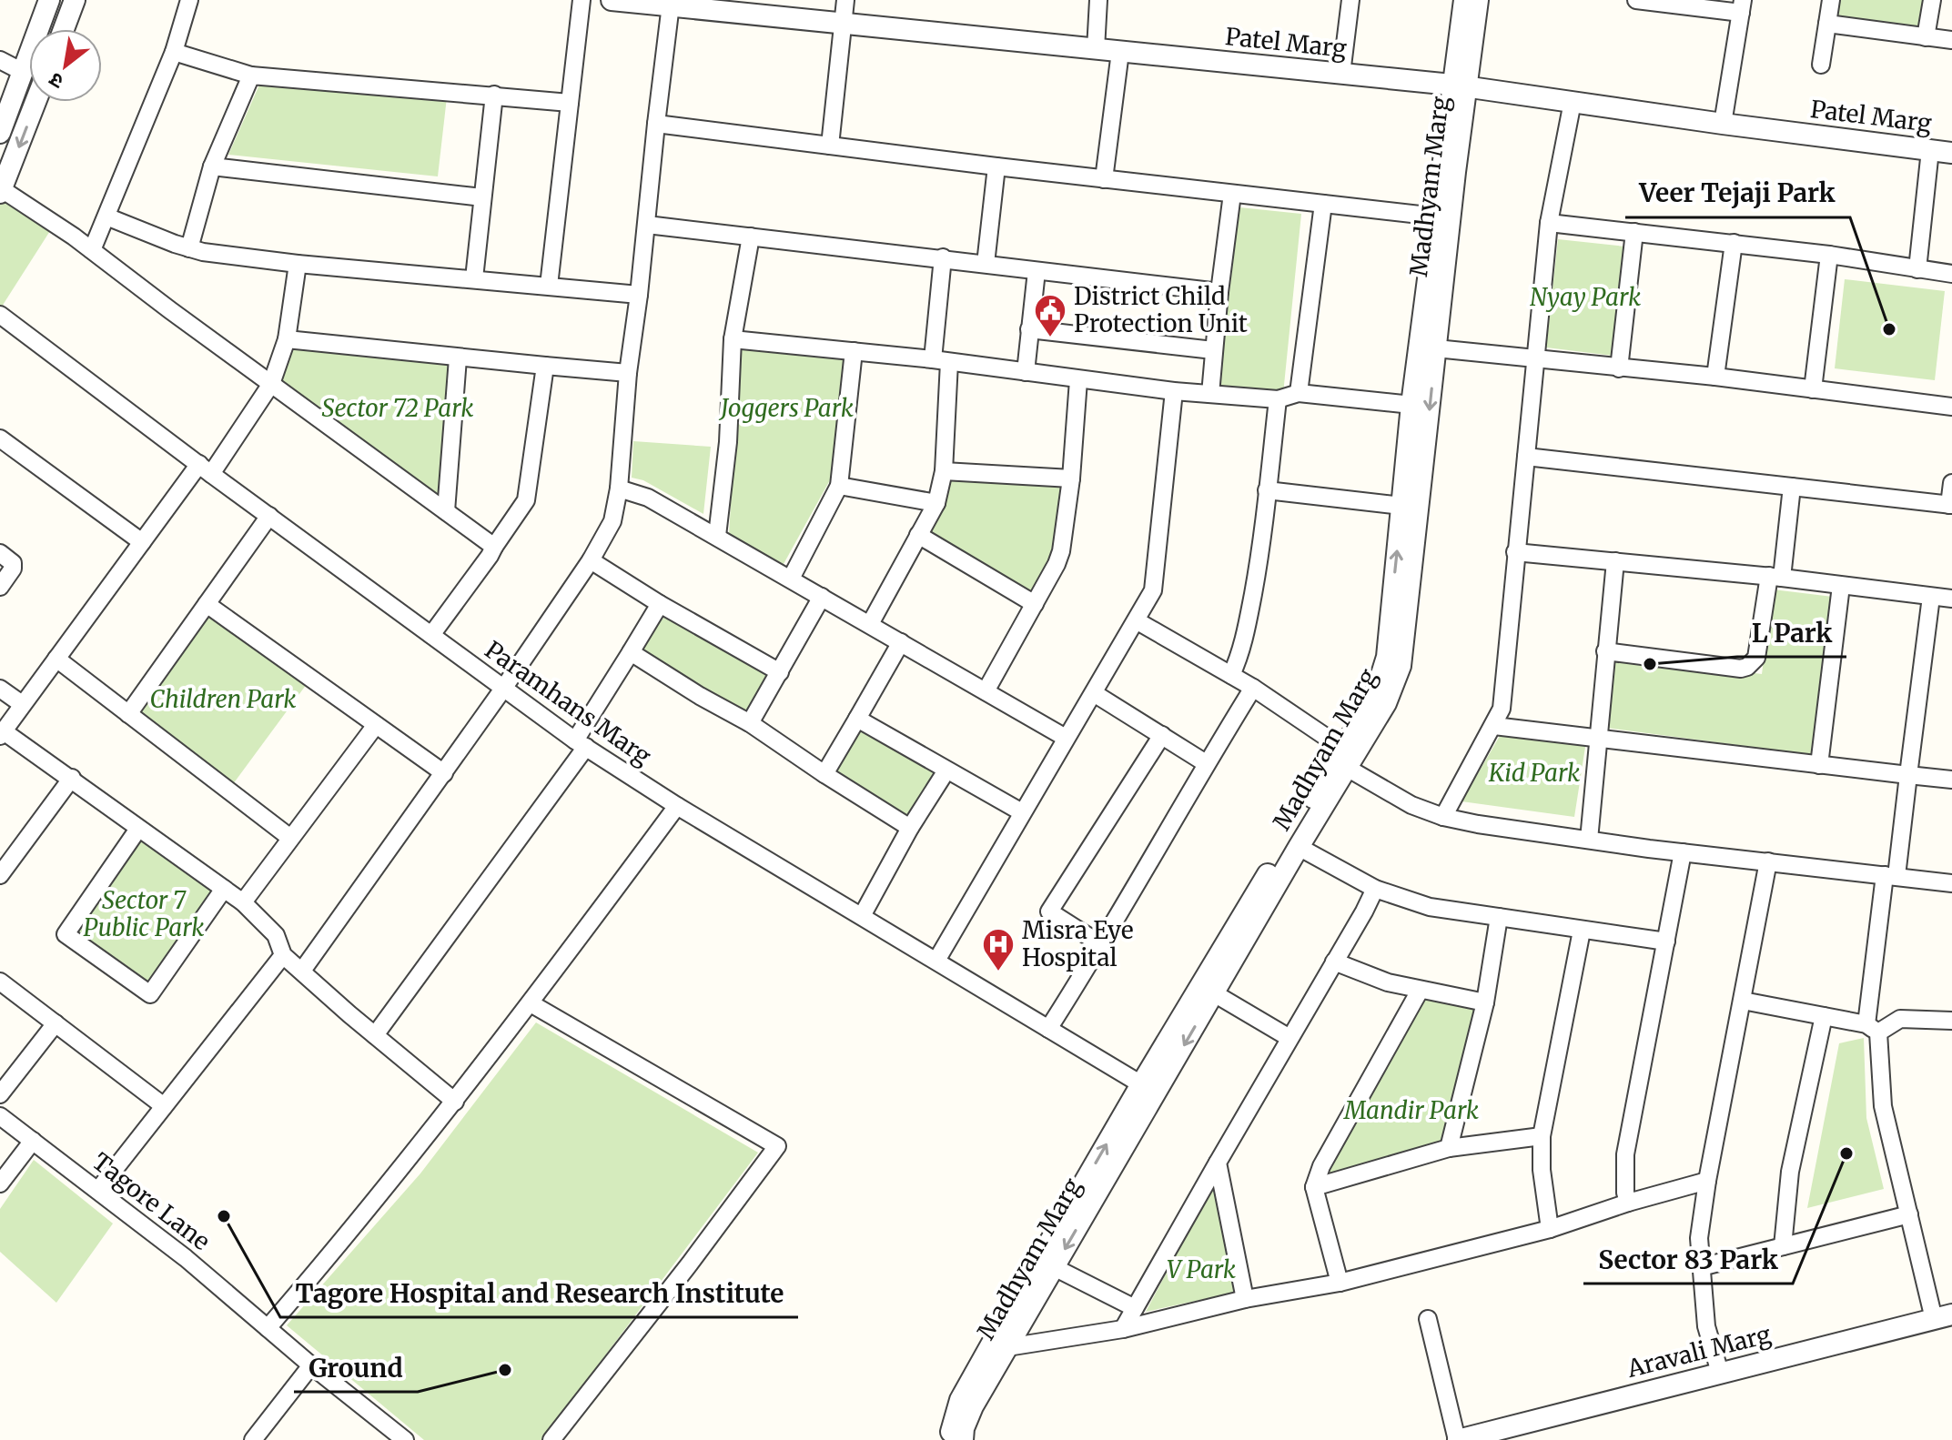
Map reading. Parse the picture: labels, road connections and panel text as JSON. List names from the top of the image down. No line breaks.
{"streets":{"street":["Patel Marg","Madhyam Marg","Paramhans Marg","Tagore Lane","Aravali Marg"]},"crossings":[["Patel Marg","Madhyam Marg"],["Madhyam Marg","Paramhans Marg"]],"parks":["Nyay Park","Sector 72 Park","Joggers Park","Children Park","Kid Park","Sector 7 Public Park","Mandir Park","V Park"],"places":{"other":["Veer Tejaji Park","L Park","Sector 83 Park","Tagore Hospital and Research Institute","Ground"],"public building":["District Child Protection Unit"],"hospital":["Misra Eye Hospital"]},"north":"bottom left"}
